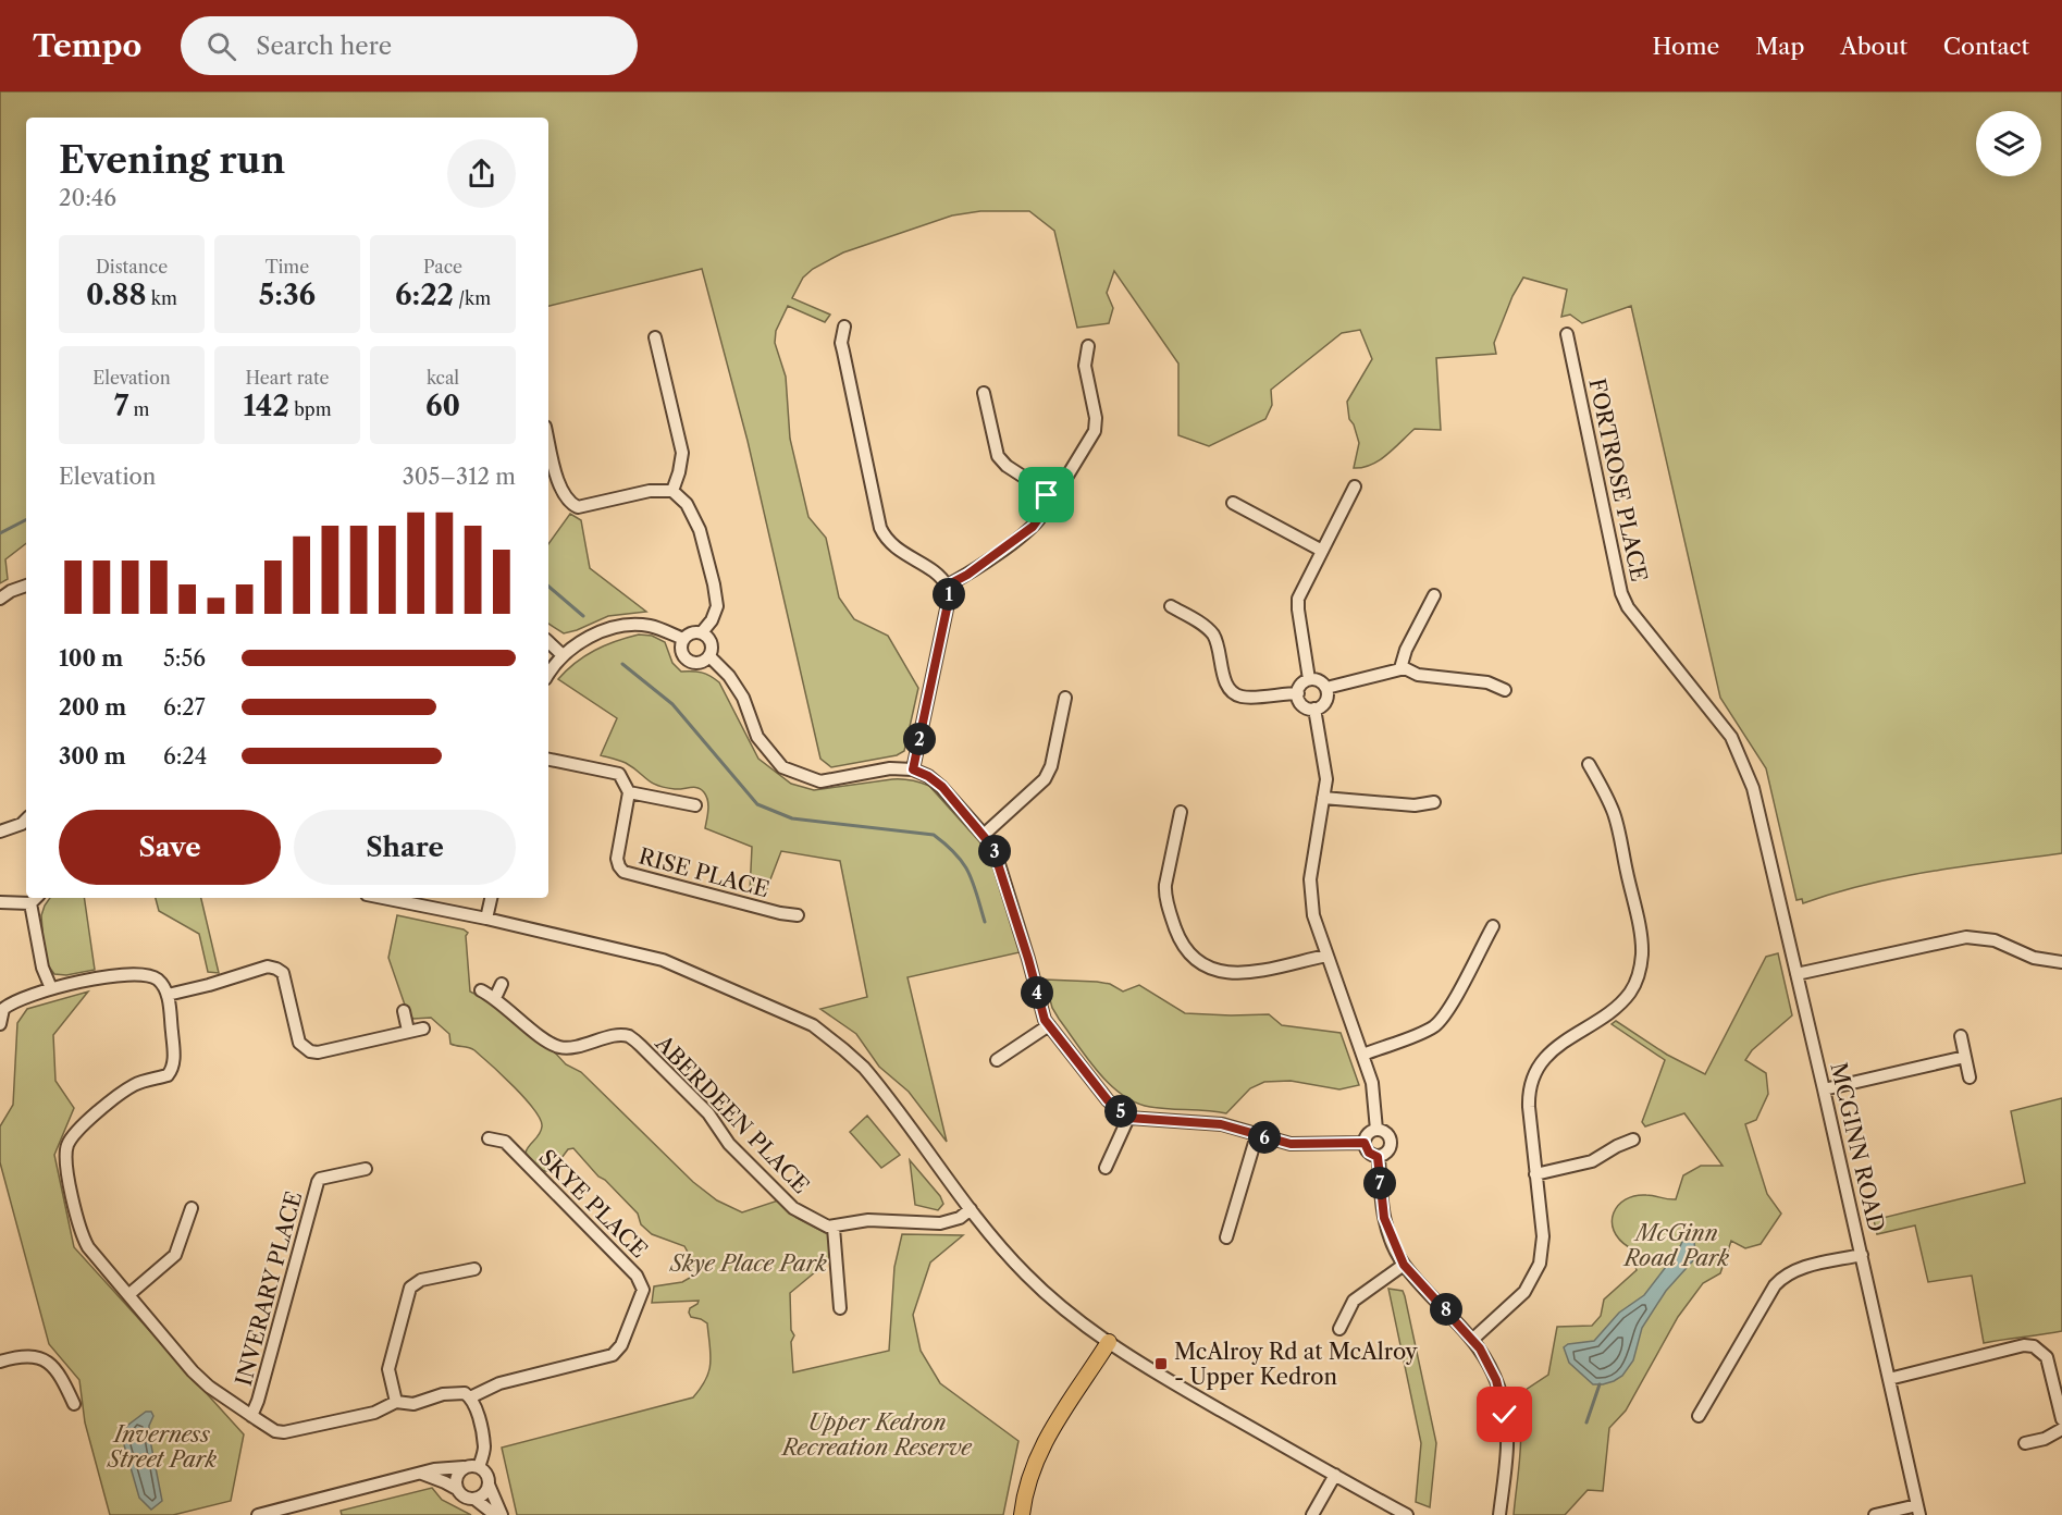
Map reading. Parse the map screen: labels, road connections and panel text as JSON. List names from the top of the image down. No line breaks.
{"streets":{"street":["FORTROSE PLACE","RISE PLACE","ABERDEEN PLACE","MCGINN ROAD","SKYE PLACE","INVERARY PLACE"]},"crossings":[["FORTROSE PLACE","MCGINN ROAD"]],"parks":["McGinn Road Park","Skye Place Park","Upper Kedron Recreation Reserve","Inverness Street Park"],"places":{"transit":["McAlroy Rd at McAlroy - Upper Kedron"]},"page":{"header":"Tempo","search":"Search here","nav":["Home","Map","About","Contact"],"heading":["Evening run","20:46"],"stats":[["Distance","0.88 km"],["Time","5:36"],["Pace","6:22 /km"],["Elevation","7 m"],["Heart rate","142 bpm"],["kcal","60"]],"chart":["Elevation","305–312 m"],"pins":["1","2","3","4","5","6","7","8"],"list":[{"name":"100 m","note":"5:56"},{"name":"200 m","note":"6:27"},{"name":"300 m","note":"6:24"}],"buttons":["Save","Share"]}}
